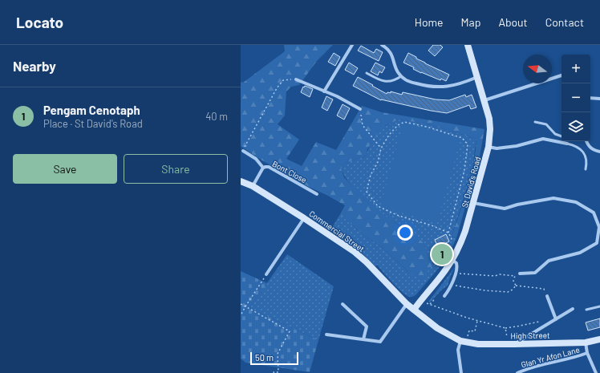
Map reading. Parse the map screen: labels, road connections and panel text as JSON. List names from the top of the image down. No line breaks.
{"streets":{"main road":["St David's Road","Commercial Street","High Street"],"street":["Bont Close","Glan Yr Afon Lane"]},"crossings":[["St David's Road","Commercial Street"],["Commercial Street","High Street"]],"scale_bar":"50 m","north":"left","page":{"header":"Locato","nav":["Home","Map","About","Contact"],"heading":"Nearby","map_buttons":["+","−"],"list":[{"mark":"1","name":"Pengam Cenotaph","note":"Place · St David's Road","value":"40 m"}],"buttons":["Save","Share"],"pins":"1","scale":"50 m"}}
